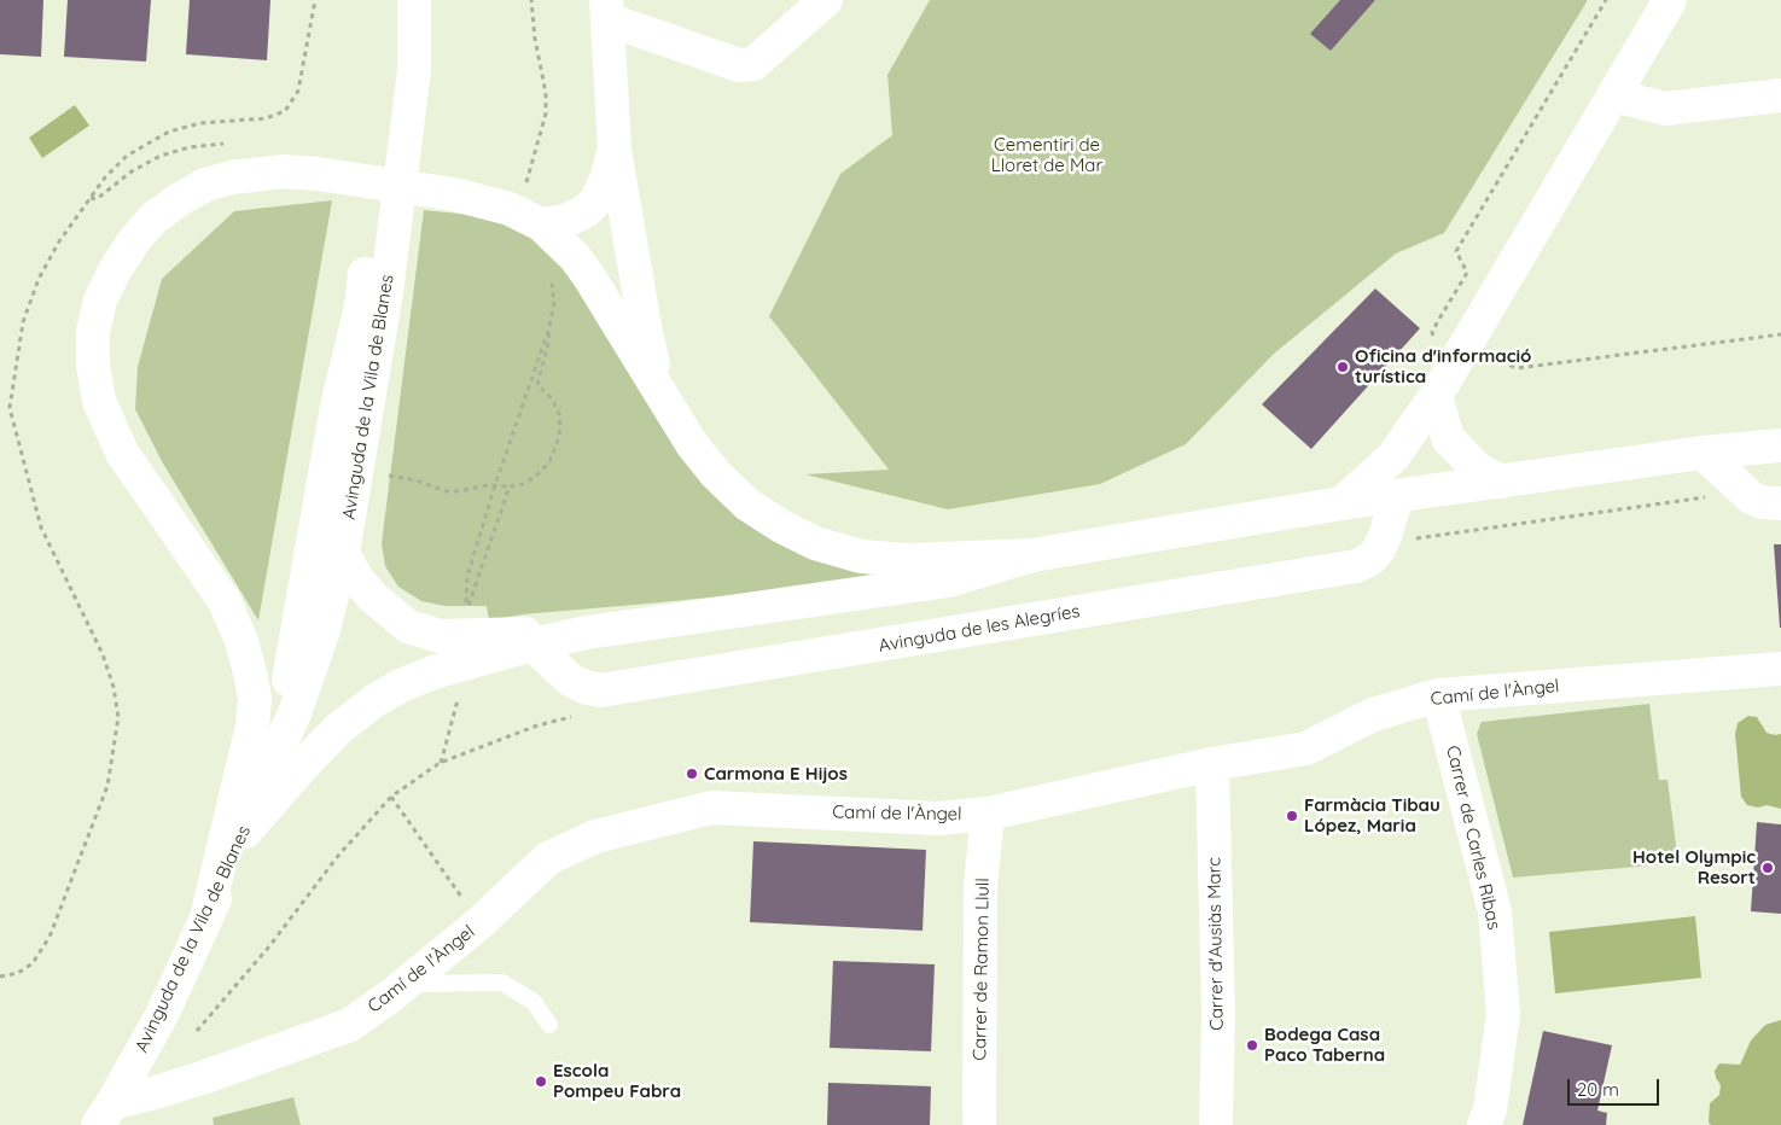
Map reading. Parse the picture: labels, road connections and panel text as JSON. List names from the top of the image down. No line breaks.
{"streets":{"main road":["Avinguda de la Vila de Blanes","Avinguda de les Alegríes","Camí de l'Àngel","Carrer de Carles Ribas","Carrer d'Ausiàs Marc","Carrer de Ramon Llull"]},"crossings":[["Avinguda de la Vila de Blanes","Camí de l'Àngel"],["Camí de l'Àngel","Carrer de Carles Ribas"],["Camí de l'Àngel","Carrer d'Ausiàs Marc"],["Camí de l'Àngel","Carrer de Ramon Llull"]],"parks":["Cementiri de Lloret de Mar"],"places":["Oficina d'informació turística","Carmona E Hijos","Farmàcia Tibau López, Maria","Hotel Olympic Resort","Bodega Casa Paco Taberna","Escola Pompeu Fabra"],"scale_bar":"20 m"}
